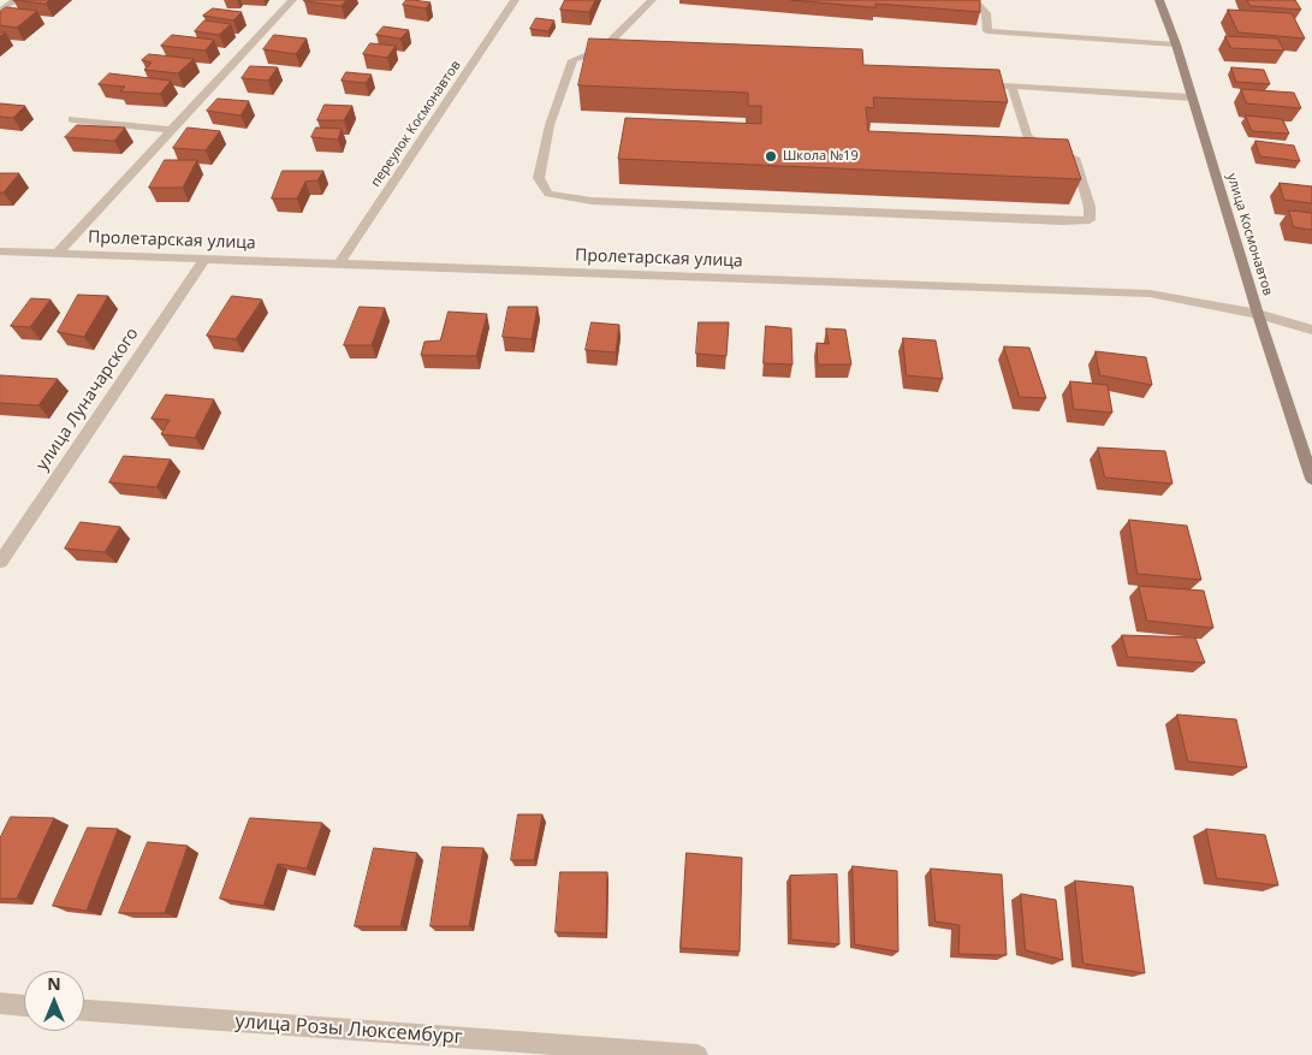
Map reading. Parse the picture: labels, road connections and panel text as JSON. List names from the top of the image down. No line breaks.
{"streets":{"street":["переулок Космонавтов","улица Космонавтов","Пролетарская улица","улица Луначарского","улица Розы Люксембург"]},"crossings":[["переулок Космонавтов","Пролетарская улица"],["улица Космонавтов","Пролетарская улица"],["Пролетарская улица","улица Луначарского"]],"places":["Школа №19"],"north":"top"}
